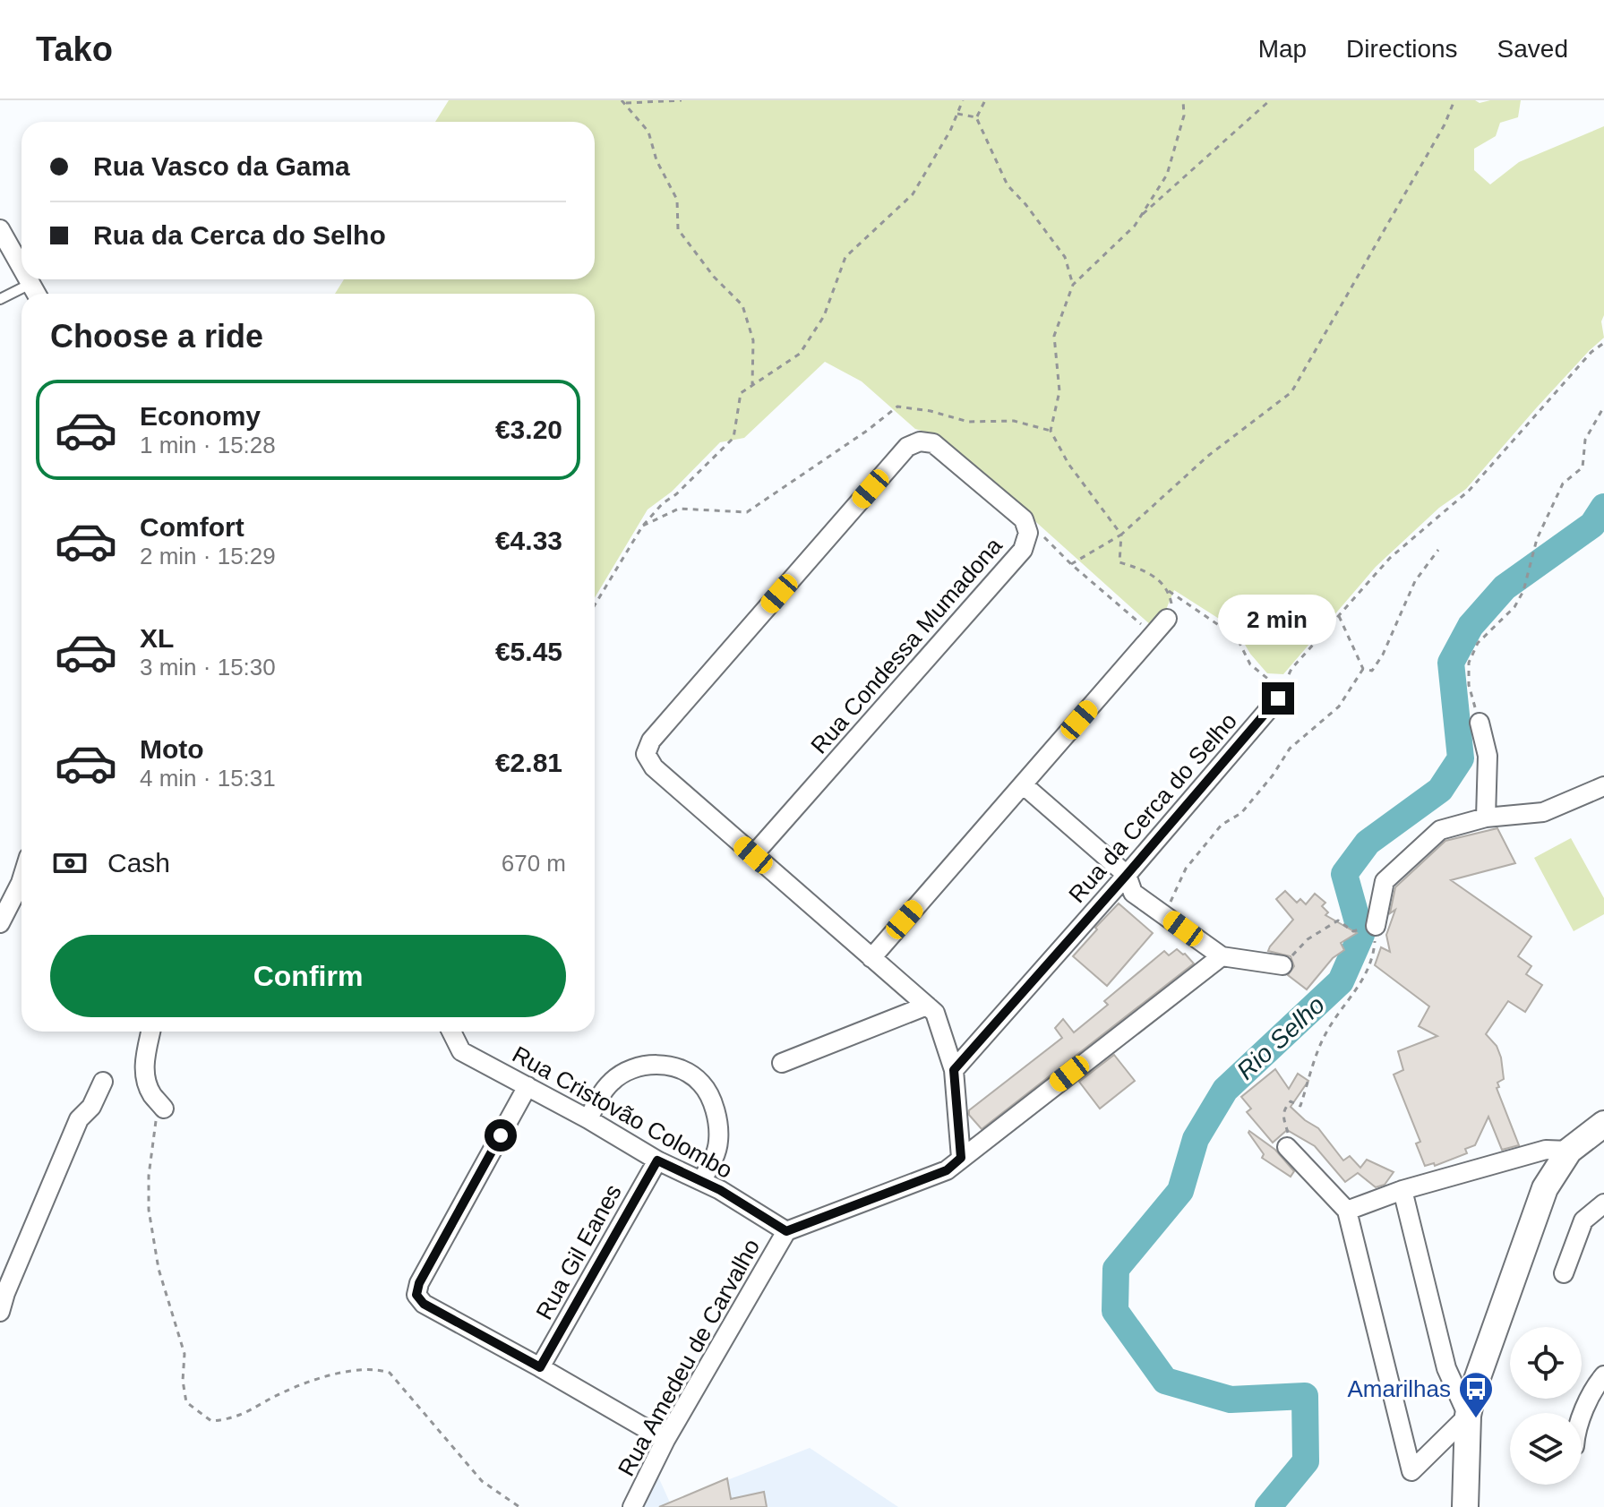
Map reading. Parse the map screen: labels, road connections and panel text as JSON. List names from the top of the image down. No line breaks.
{"streets":{"street":["Rua Condessa Mumadona","Rua da Cerca do Selho","Rua Cristovão Colombo","Rua Gil Eanes","Rua Amedeu de Carvalho"]},"crossings":[["Rua Cristovão Colombo","Rua Gil Eanes"],["Rua Cristovão Colombo","Rua Amedeu de Carvalho"]],"water":["Rio Selho"],"places":{"bus stop":["Amarilhas"]},"page":{"header":"Tako","nav":["Map","Directions","Saved"],"banner":["Rua Vasco da Gama","Rua da Cerca do Selho"],"heading":"Choose a ride","list":[{"name":"Economy","note":"1 min · 15:28","value":"€3.20"},{"name":"Comfort","note":"2 min · 15:29","value":"€4.33"},{"name":"XL","note":"3 min · 15:30","value":"€5.45"},{"name":"Moto","note":"4 min · 15:31","value":"€2.81"}],"bubble":"2 min","pay":["Cash","670 m"],"buttons":"Confirm"}}
